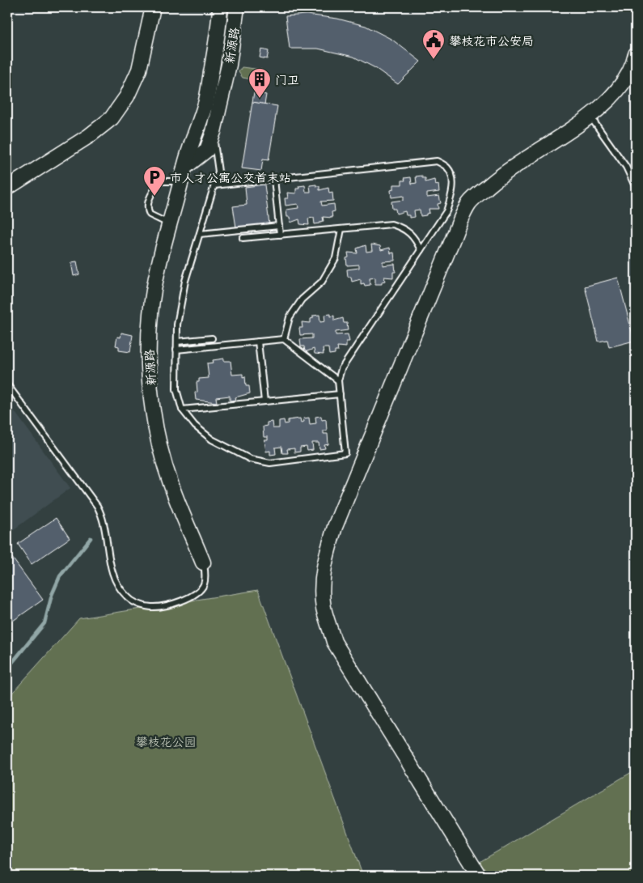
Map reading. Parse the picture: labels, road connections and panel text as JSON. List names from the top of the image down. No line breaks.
{"streets":{"street":["新源路"]},"parks":["攀枝花公园"],"places":{"public building":["攀枝花市公安局"],"building":["门卫"],"parking":["市人才公寓公交首末站"]}}
